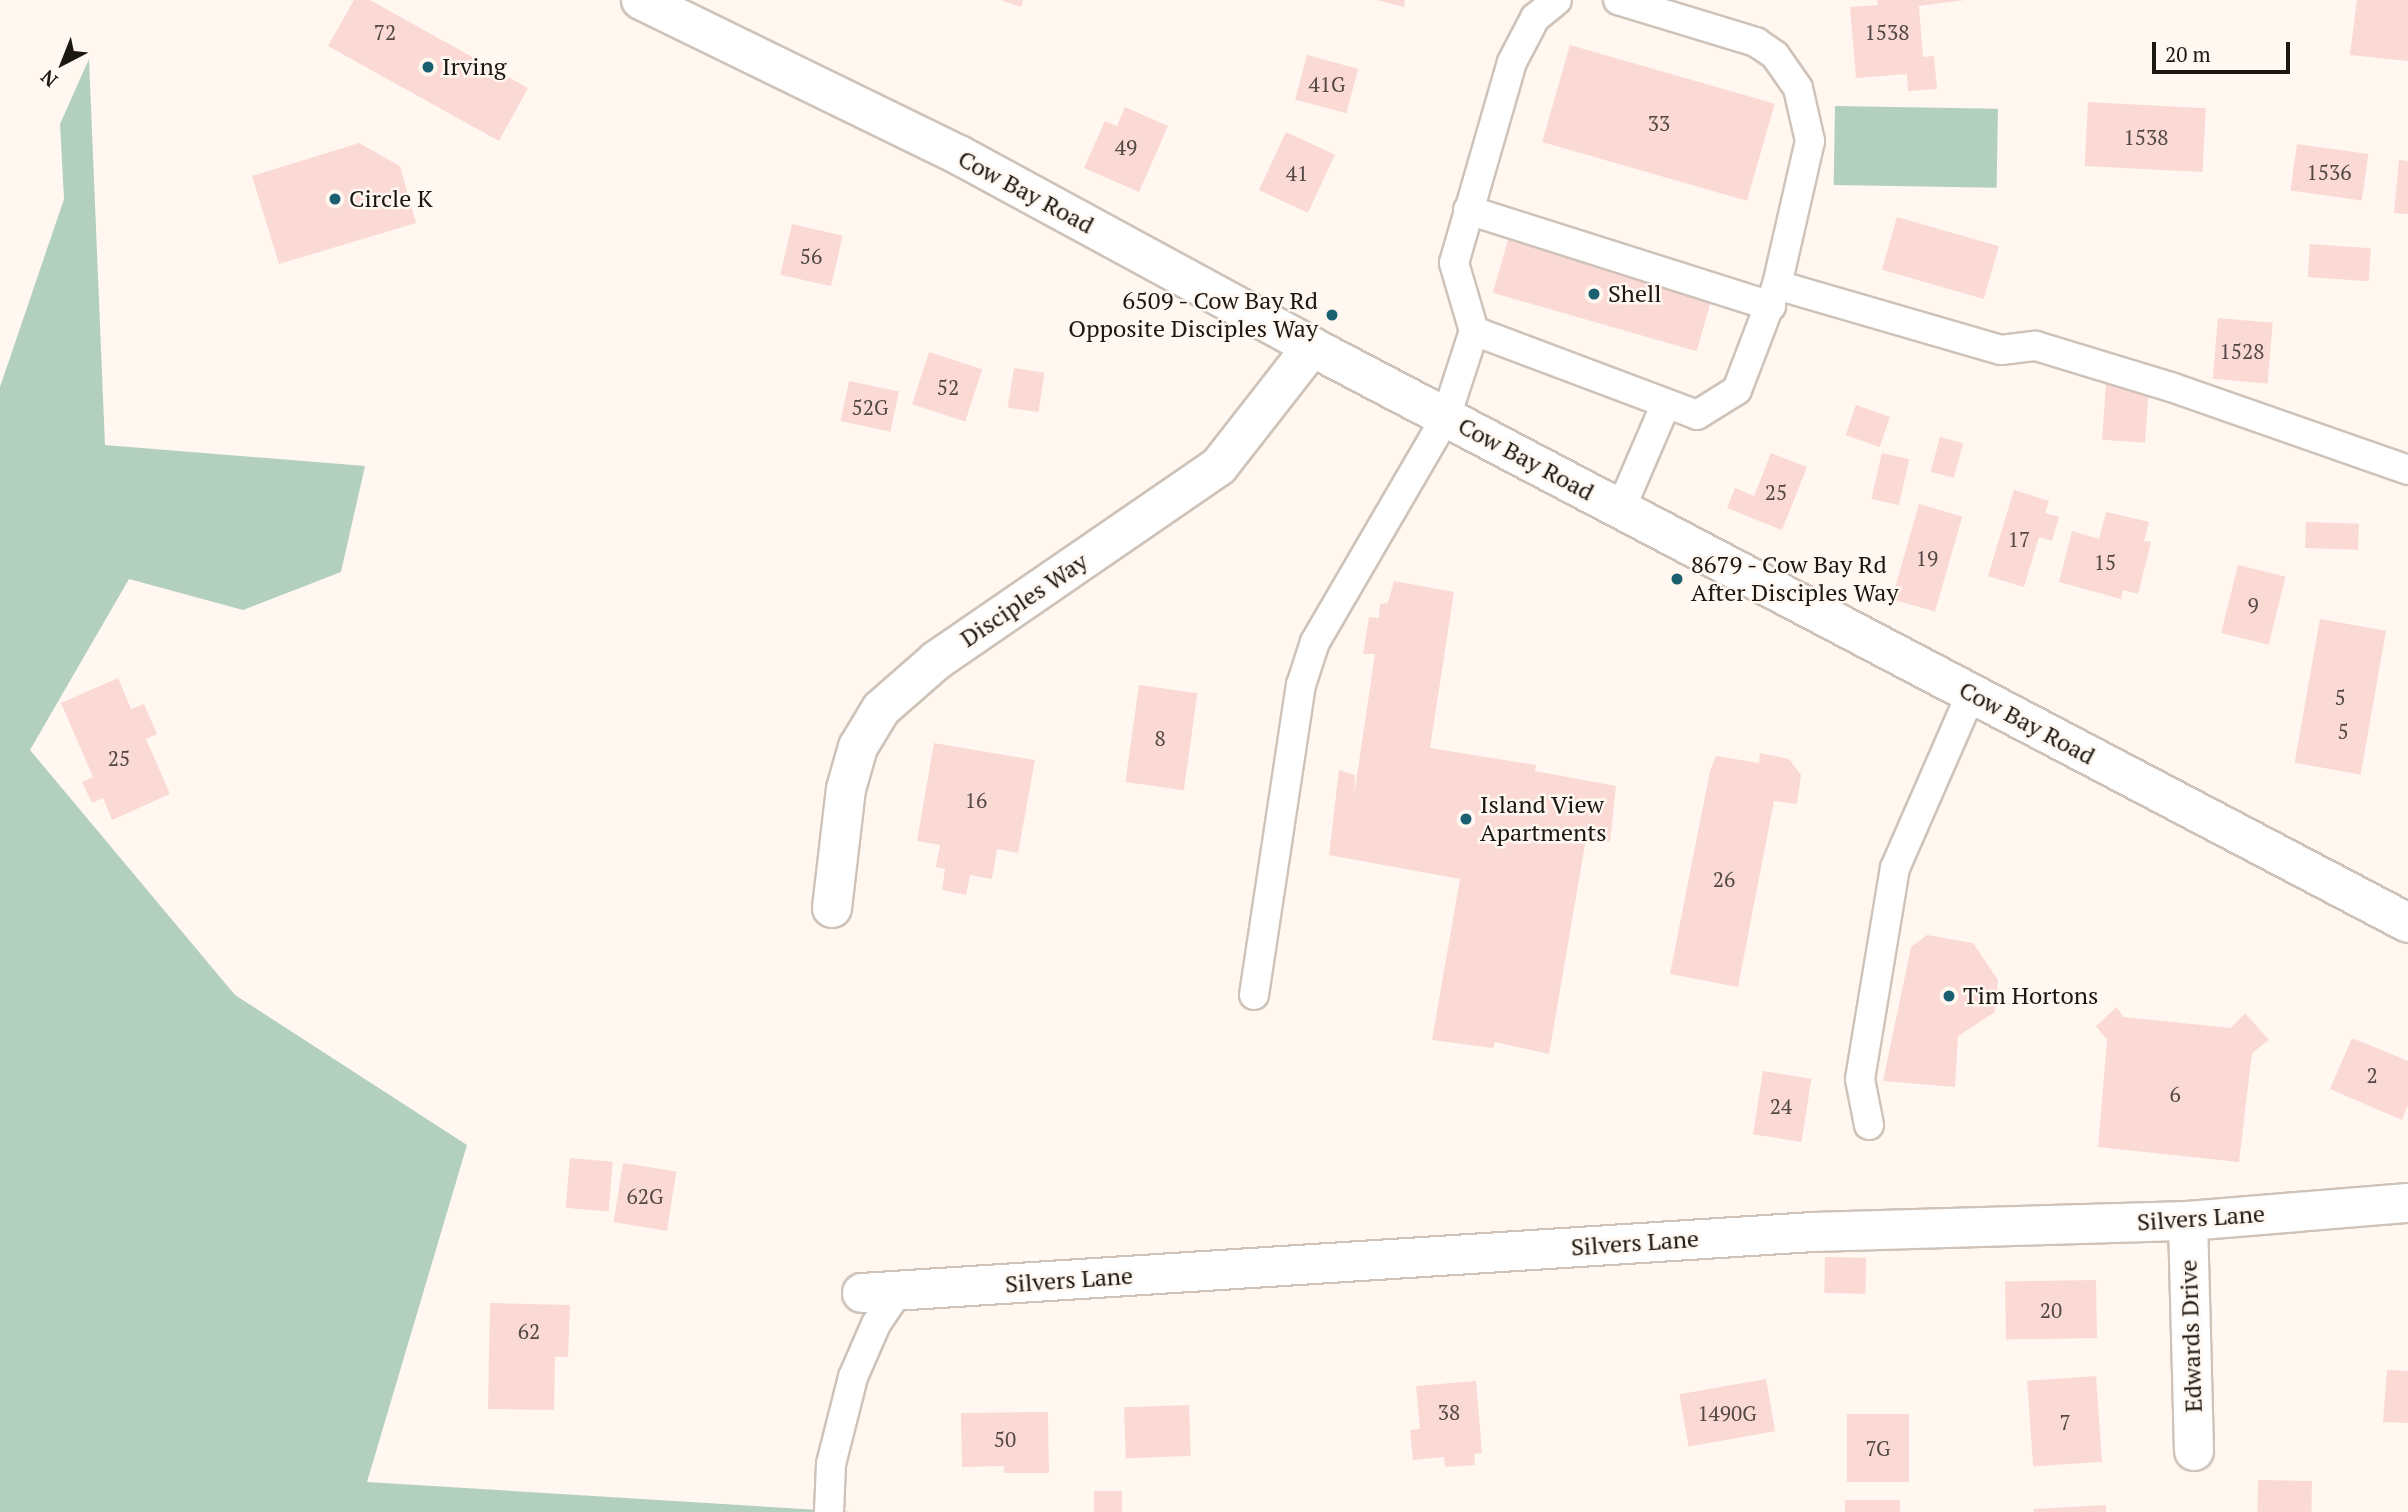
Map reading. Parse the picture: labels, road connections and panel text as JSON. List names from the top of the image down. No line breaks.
{"streets":{"street":["Cow Bay Road","Disciples Way","Silvers Lane","Edwards Drive"]},"crossings":[["Cow Bay Road","Disciples Way"],["Silvers Lane","Edwards Drive"]],"places":["Irving","Circle K","Shell","6509 - Cow Bay Rd Opposite Disciples Way","8679 - Cow Bay Rd After Disciples Way","Island View Apartments","Tim Hortons"],"house_numbers":["72","1538","41G","33","1538","49","1536","41","56","1528","52","52G","25","17","19","15","9","5","5","8","25","16","26","2","6","24","62G","20","62","38","1490G","7","50","7G"],"scale_bar":"20 m","north":"bottom left"}
